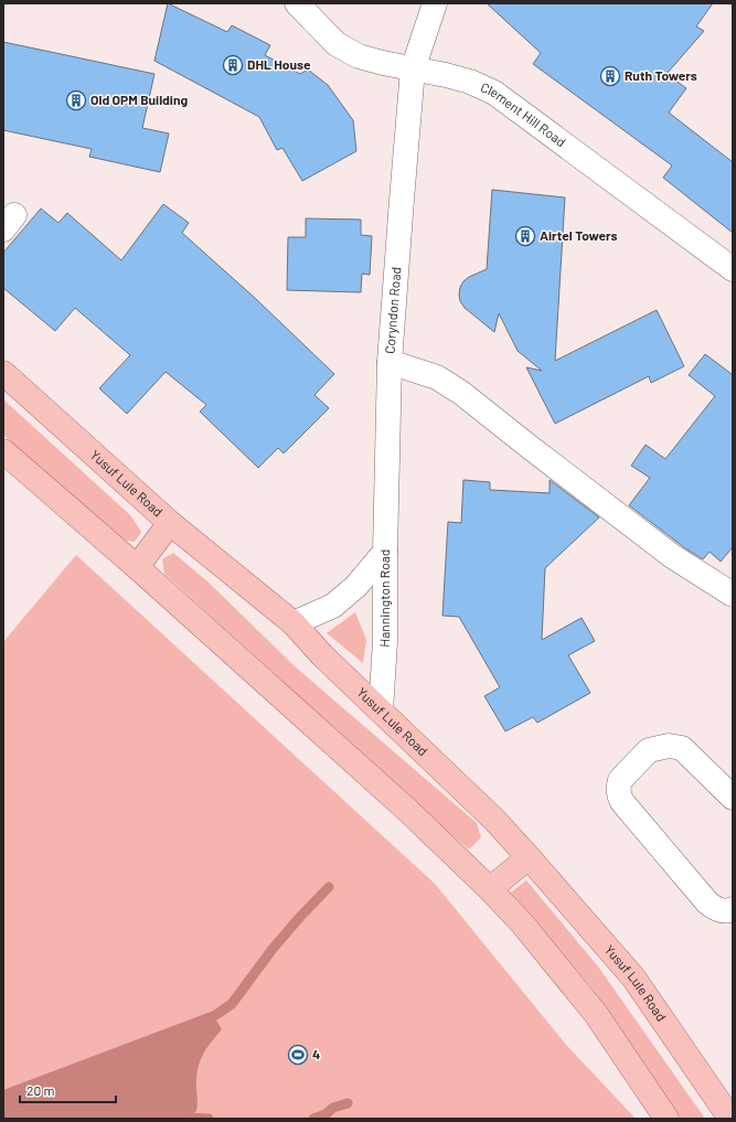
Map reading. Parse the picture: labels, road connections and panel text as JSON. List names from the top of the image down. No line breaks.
{"streets":{"main road":["Yusuf Lule Road"],"street":["Clement Hill Road","Coryndon Road","Hannington Road"]},"crossings":[["Clement Hill Road","Coryndon Road"],["Coryndon Road","Hannington Road"],["Yusuf Lule Road","Hannington Road"]],"places":{"building":["DHL House","Ruth Towers","Old OPM Building","Airtel Towers"],"sports":["4"]},"scale_bar":"20 m"}
